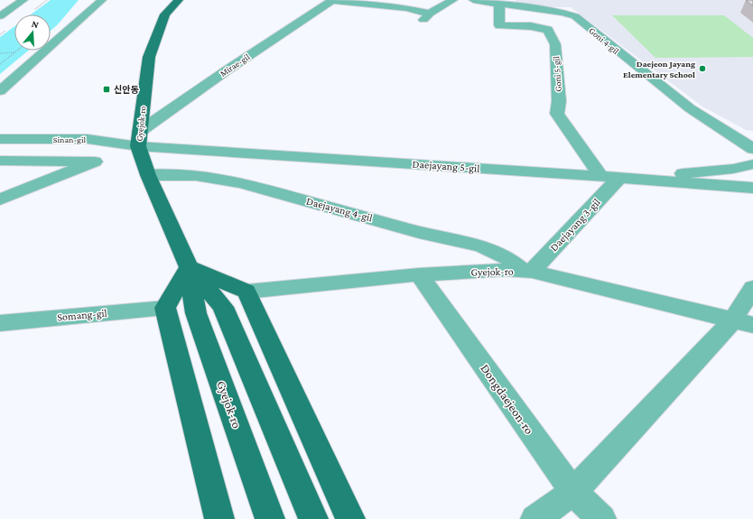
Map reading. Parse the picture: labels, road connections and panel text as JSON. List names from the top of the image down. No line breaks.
{"streets":{"main road":["Gyejok-ro"],"street":["Goni 4-gil","Mirae-gil","Goni 5-gil","Sinan-gil","Daejayang 5-gil","Daejayang 4-gil","Daejayang 3-gil","Somang-gil","Dongdaejeon-ro"]},"crossings":[["Goni 4-gil","Goni 5-gil"],["Mirae-gil","Gyejok-ro"],["Mirae-gil","Sinan-gil"],["Mirae-gil","Daejayang 5-gil"],["Goni 5-gil","Daejayang 5-gil"],["Goni 5-gil","Daejayang 3-gil"],["Gyejok-ro","Sinan-gil"],["Gyejok-ro","Daejayang 5-gil"],["Gyejok-ro","Daejayang 4-gil"],["Gyejok-ro","Daejayang 3-gil"],["Gyejok-ro","Dongdaejeon-ro"],["Sinan-gil","Daejayang 5-gil"],["Daejayang 5-gil","Daejayang 3-gil"],["Daejayang 4-gil","Daejayang 3-gil"]],"places":{"other":["Daejeon Jayang Elementary School"],"transit":["신안동"]},"north":"top"}
